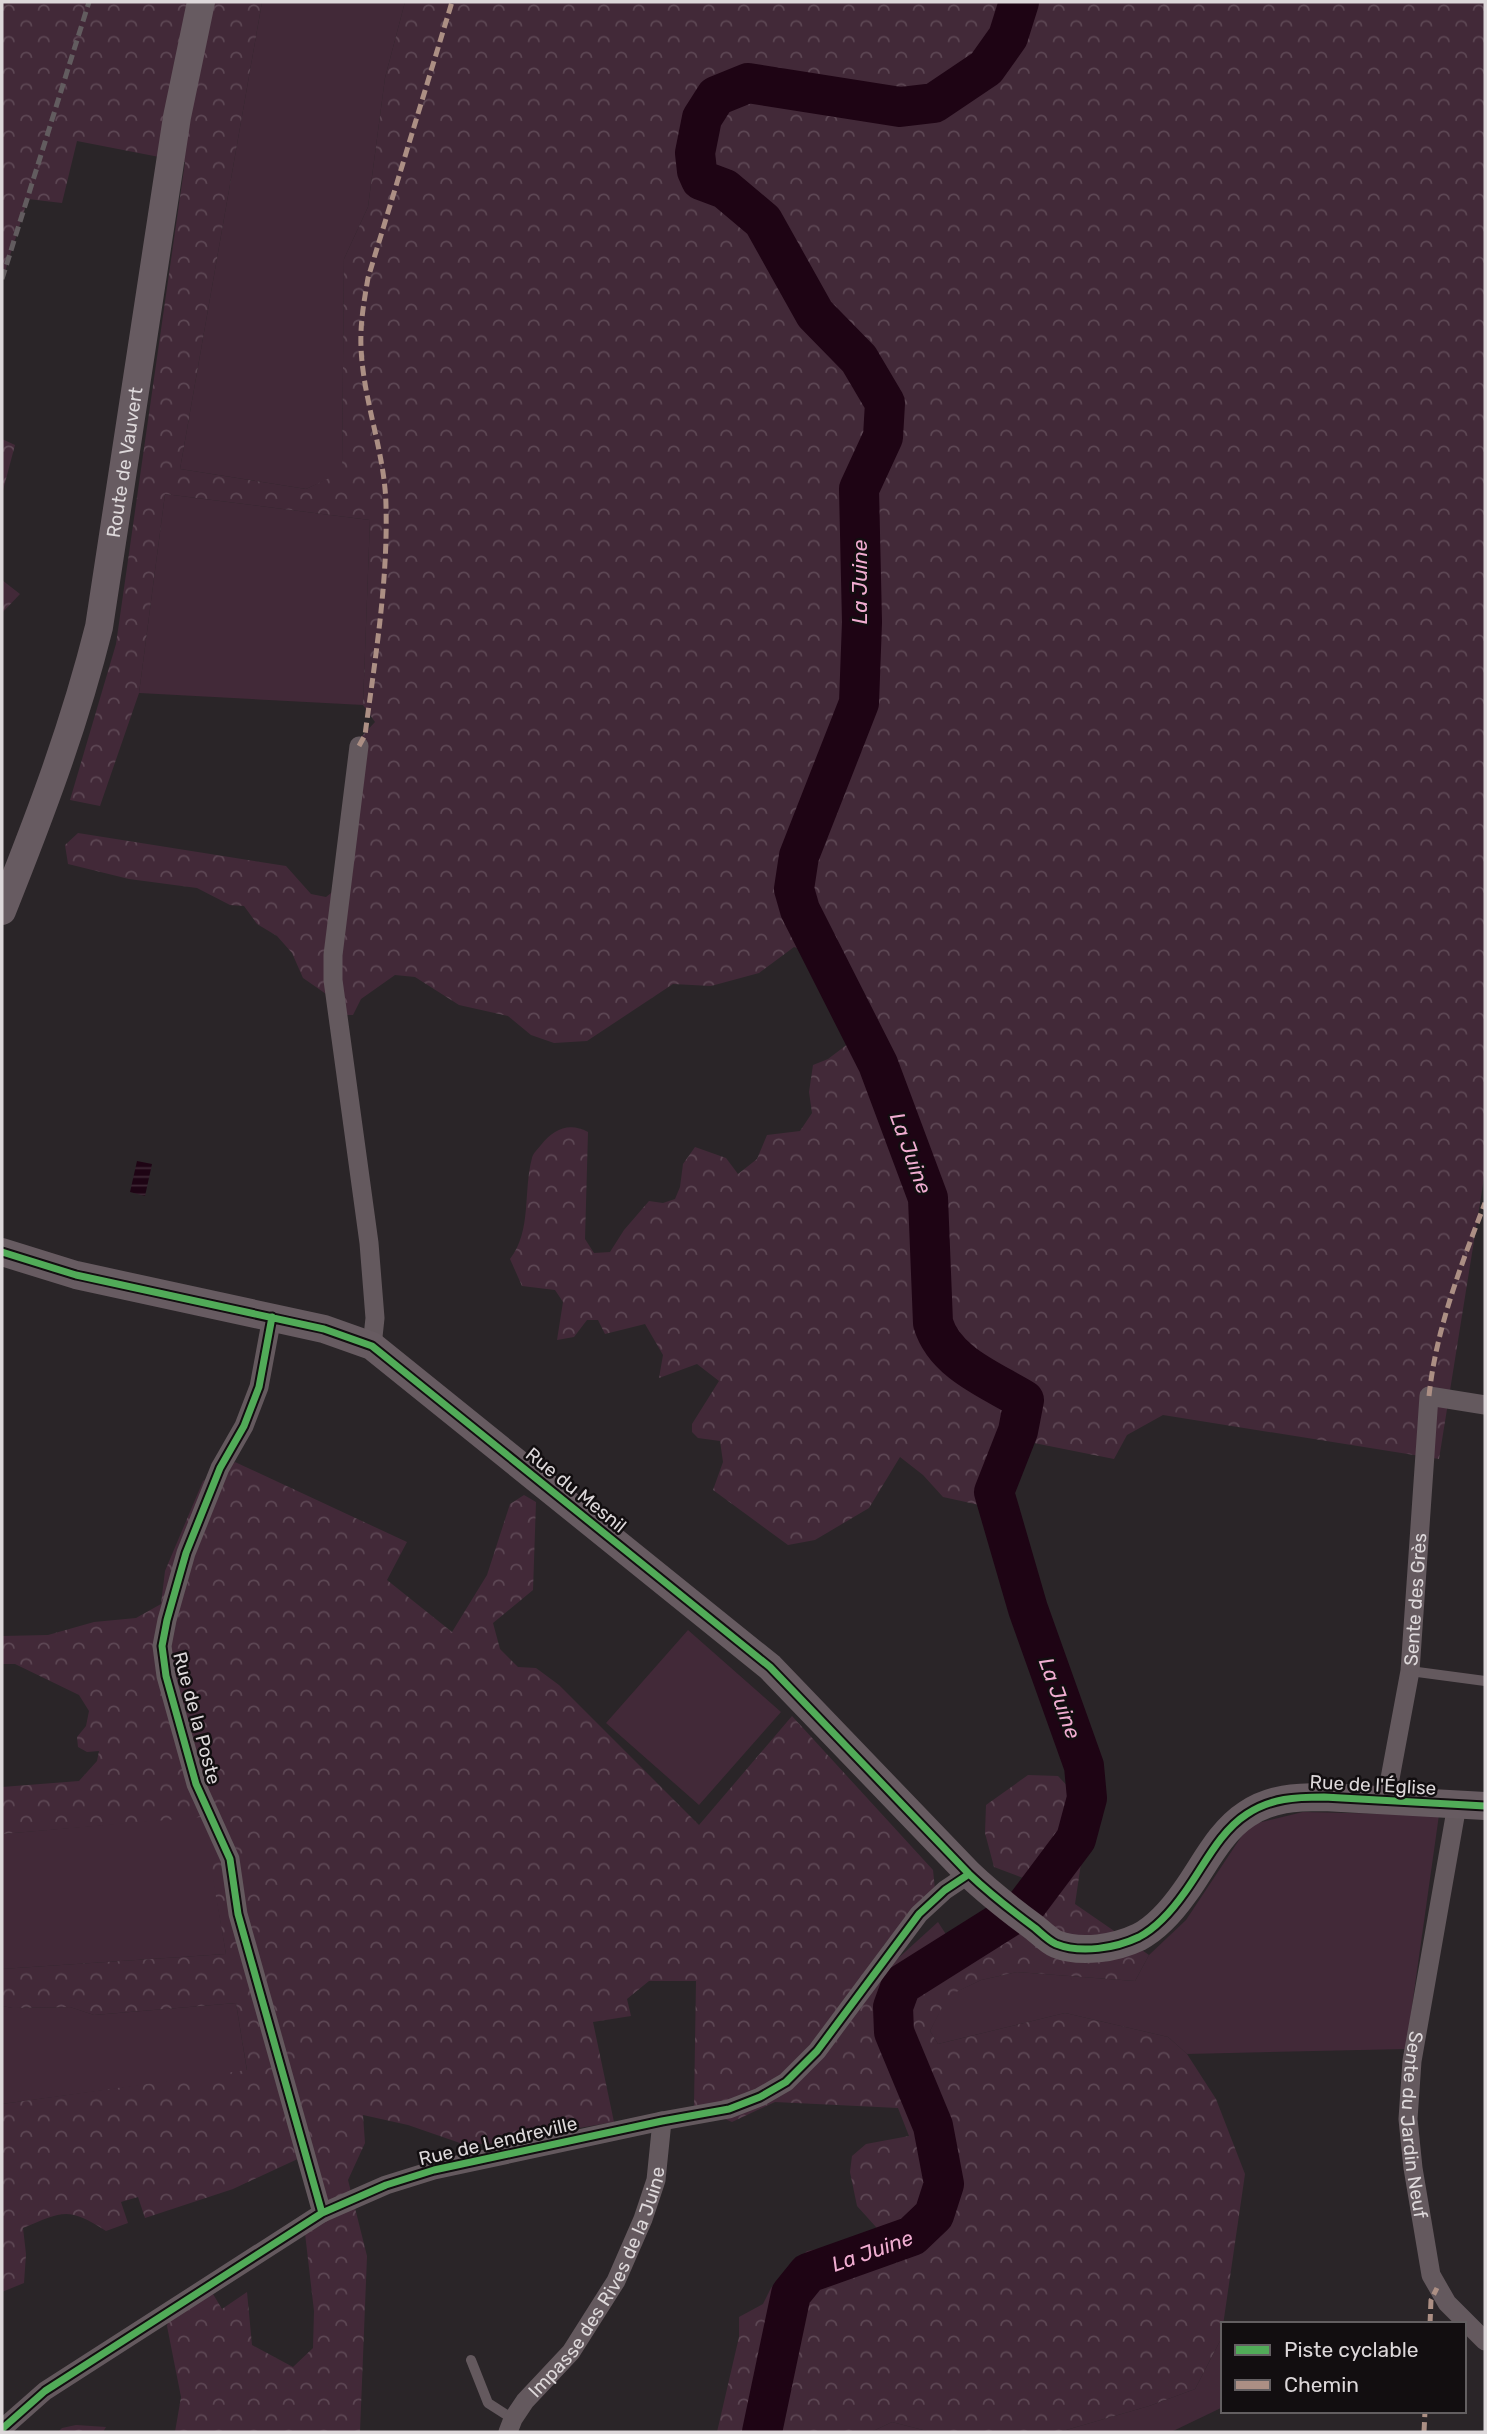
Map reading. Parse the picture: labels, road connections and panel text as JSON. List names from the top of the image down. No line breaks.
{"streets":{"street":["Route de Vauvert","Rue du Mesnil","Sente des Grès","Rue de la Poste","Rue de l'Église","Sente du Jardin Neuf","Rue de Lendreville","Impasse des Rives de la Juine"]},"crossings":[["Rue du Mesnil","Rue de la Poste"],["Rue du Mesnil","Rue de l'Église"],["Rue du Mesnil","Rue de Lendreville"],["Sente des Grès","Rue de l'Église"],["Rue de la Poste","Rue de Lendreville"],["Rue de l'Église","Sente du Jardin Neuf"],["Rue de Lendreville","Impasse des Rives de la Juine"]],"water":["La Juine"],"legend":["Piste cyclable","Chemin"]}
